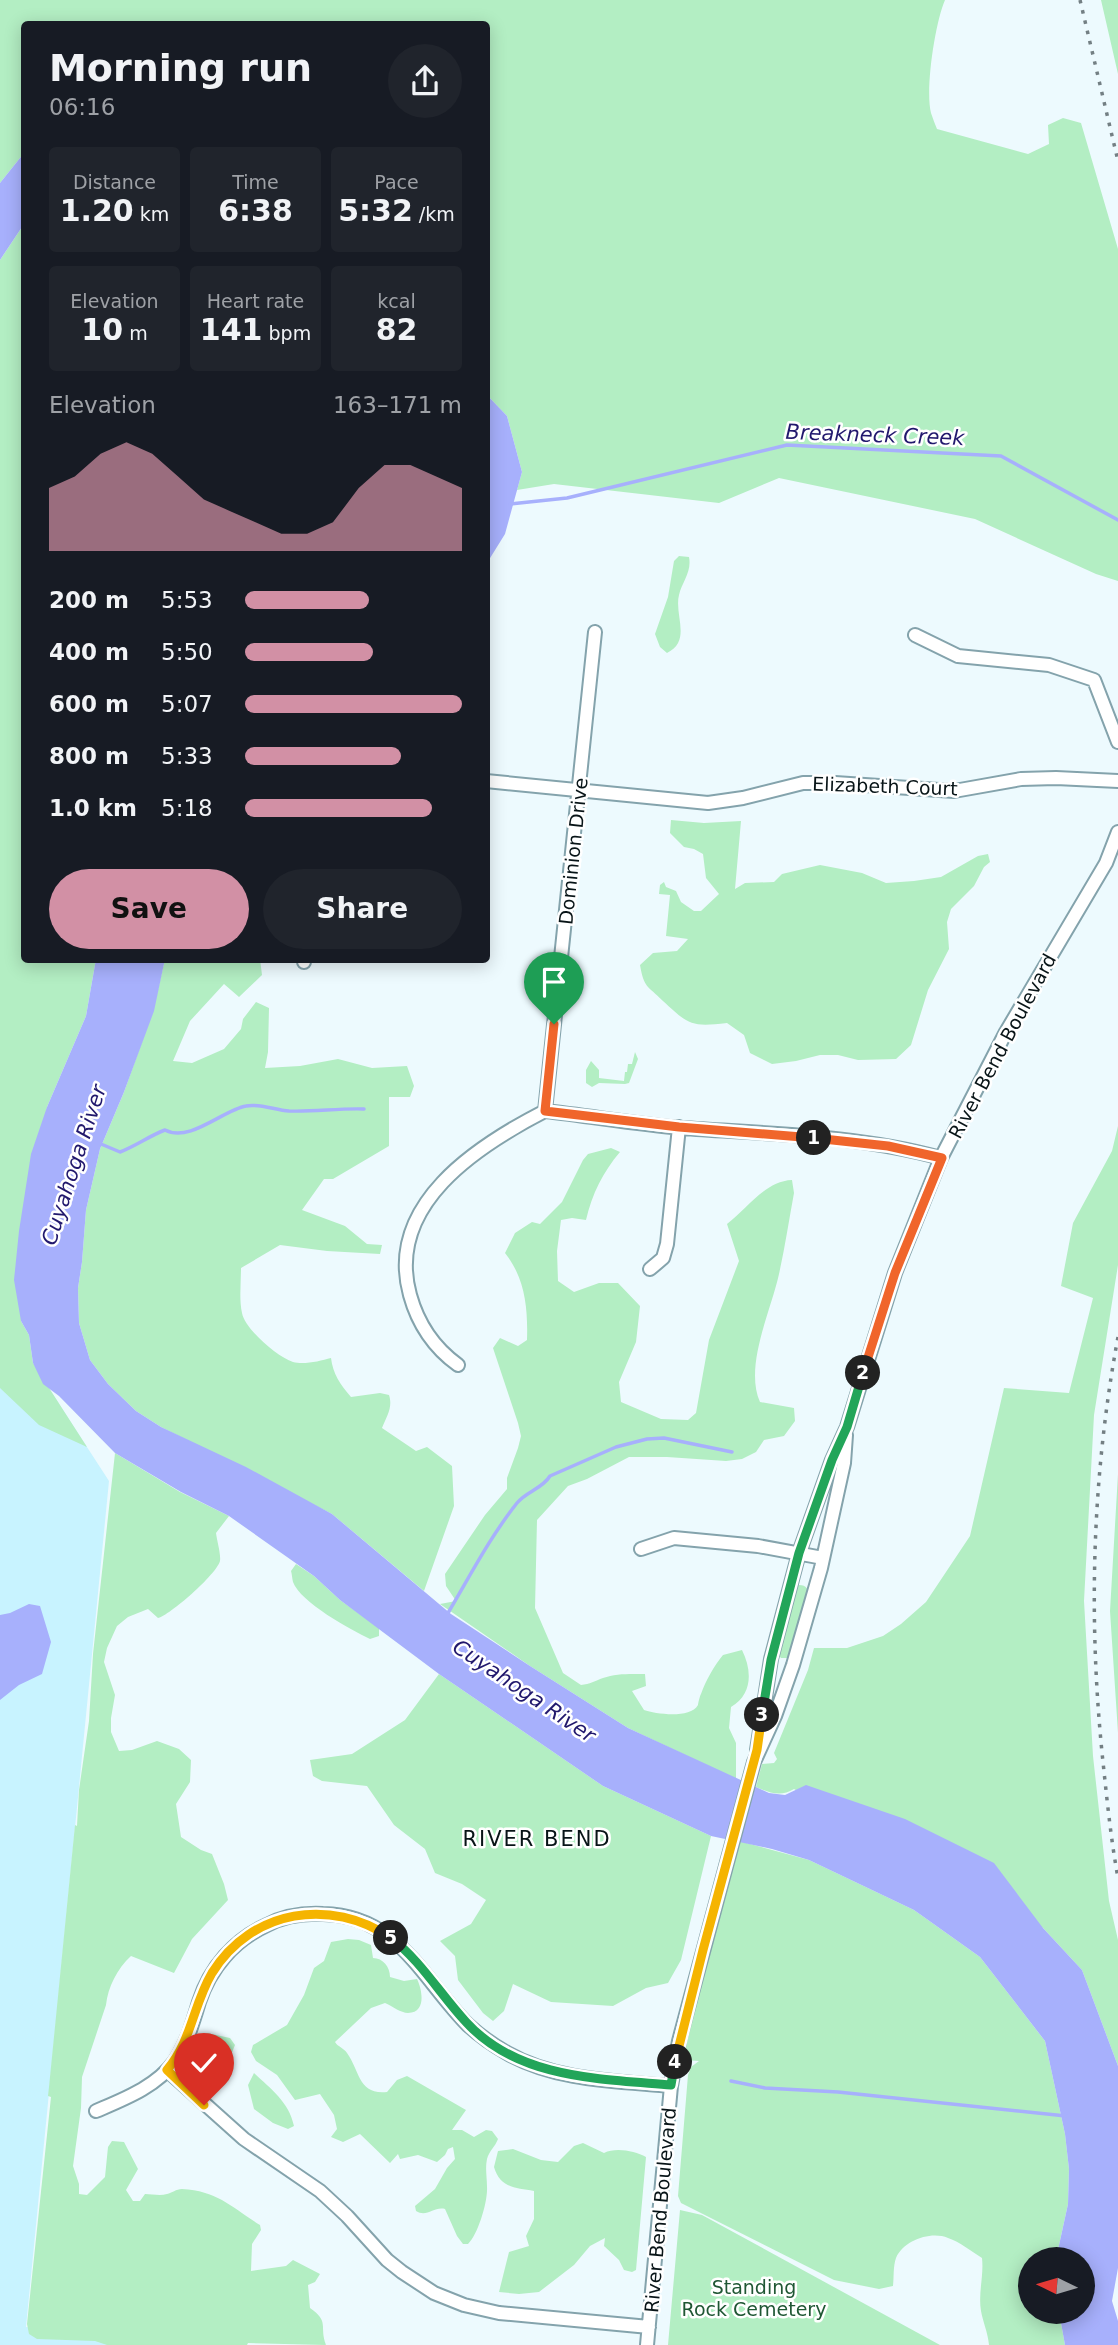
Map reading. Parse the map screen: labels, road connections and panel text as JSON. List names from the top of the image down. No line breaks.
{"streets":{"street":["Elizabeth Court","Dominion Drive","River Bend Boulevard"]},"crossings":[["Elizabeth Court","Dominion Drive"]],"districts":["RIVER BEND"],"water":["Breakneck Creek","Cuyahoga River"],"parks":["Standing Rock Cemetery"],"north":"left","page":{"heading":["Morning run","06:16"],"stats":[["Distance","1.20 km"],["Time","6:38"],["Pace","5:32 /km"],["Elevation","10 m"],["Heart rate","141 bpm"],["kcal","82"]],"chart":["Elevation","163–171 m"],"list":[{"name":"200 m","note":"5:53"},{"name":"400 m","note":"5:50"},{"name":"600 m","note":"5:07"},{"name":"800 m","note":"5:33"},{"name":"1.0 km","note":"5:18"}],"buttons":["Save","Share"],"pins":["1","2","3","5","4"]}}
